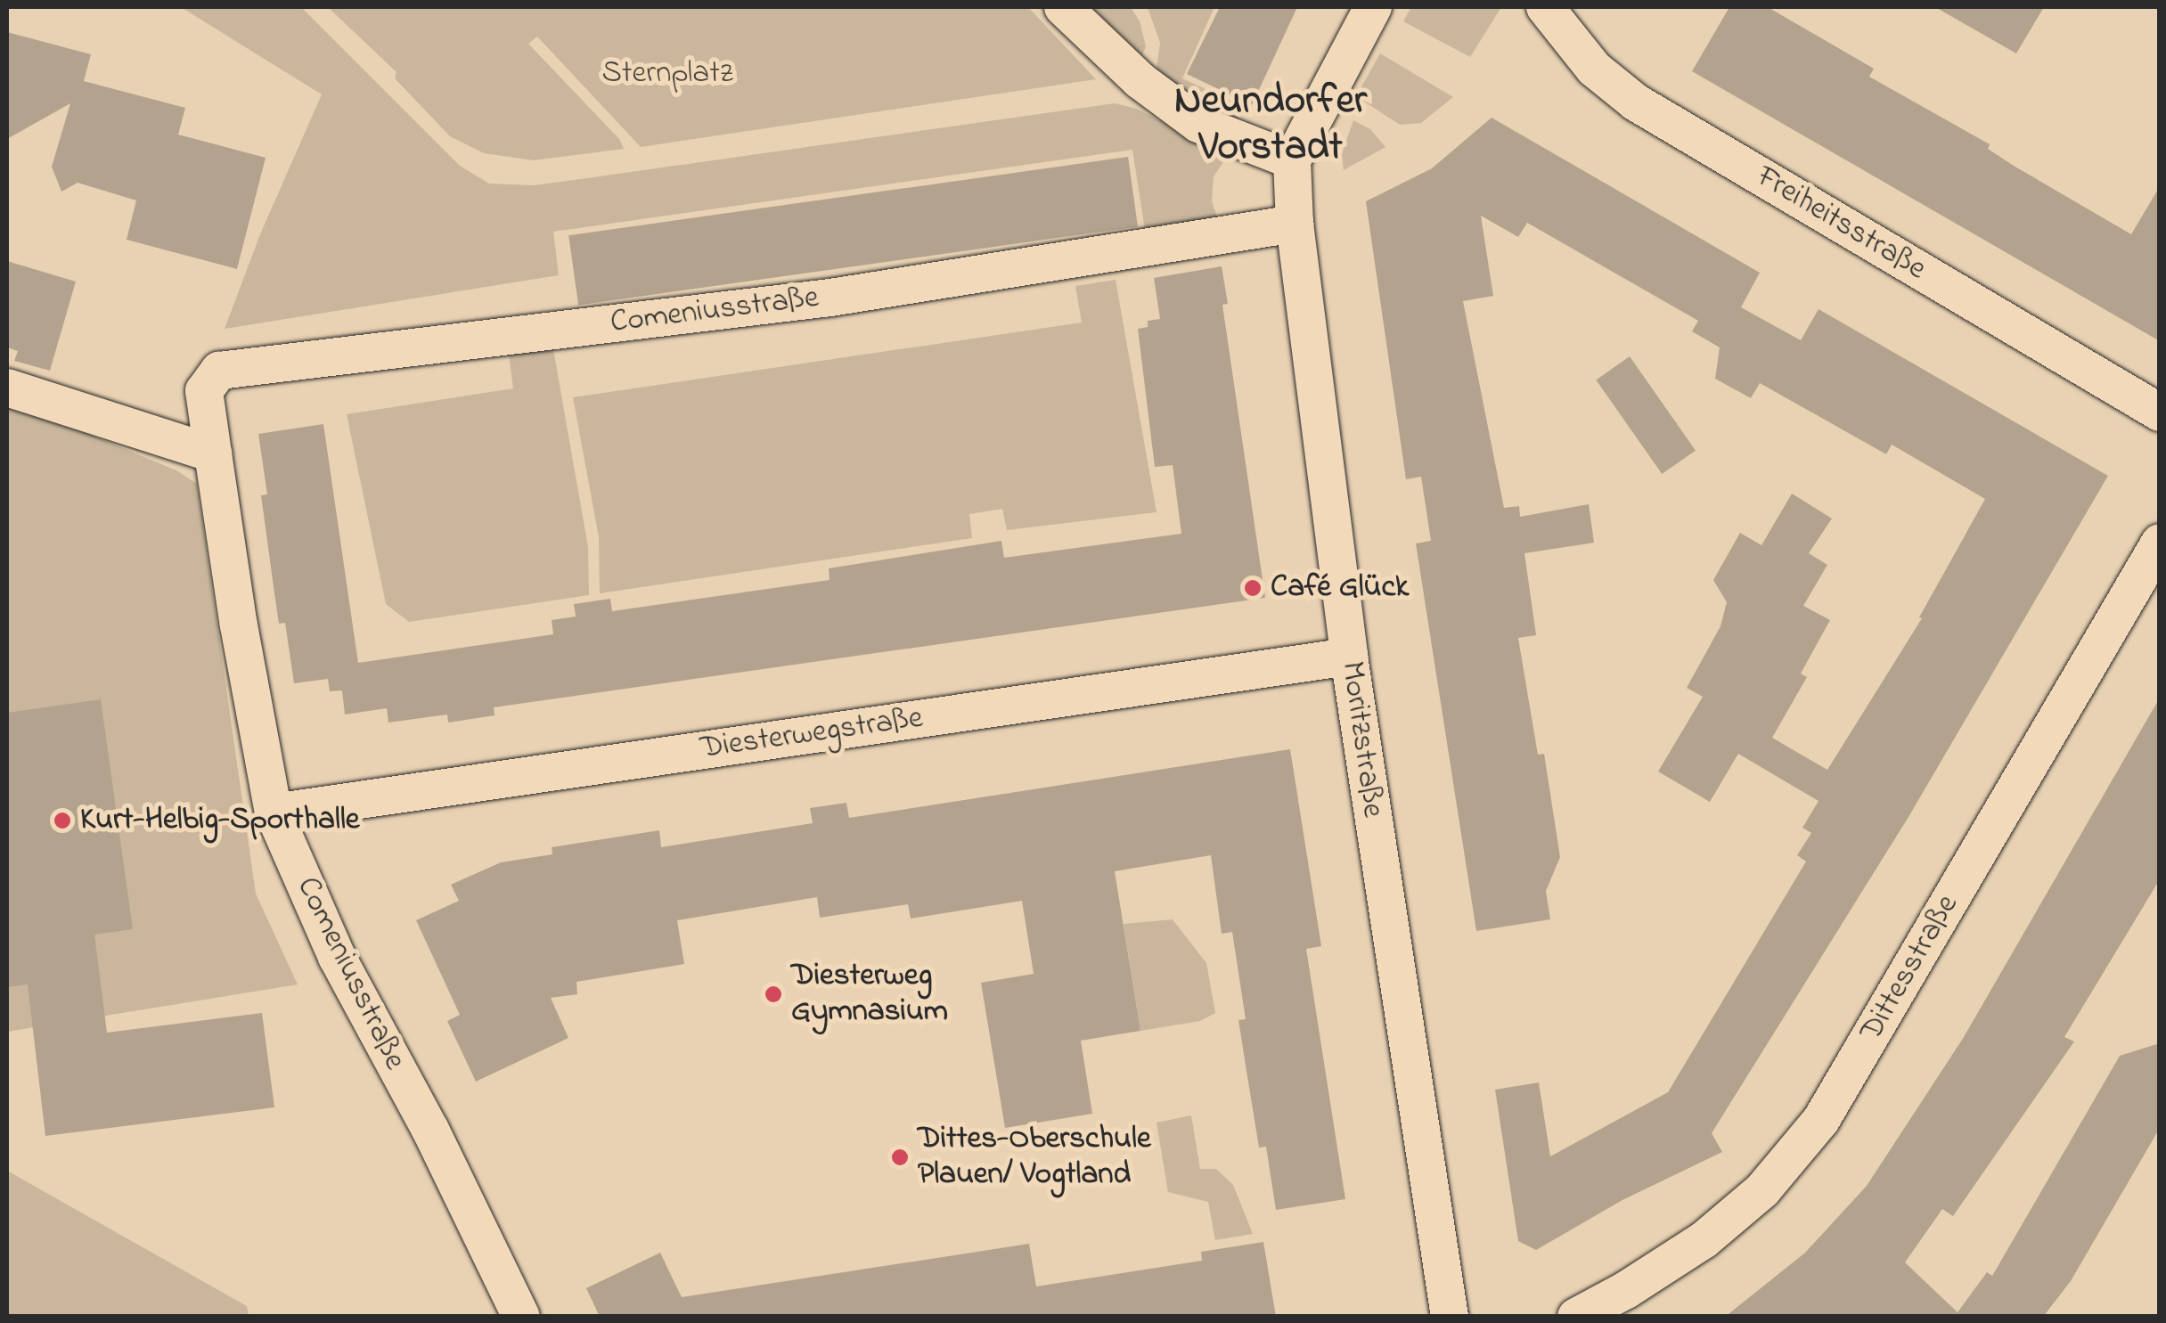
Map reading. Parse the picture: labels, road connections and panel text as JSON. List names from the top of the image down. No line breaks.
{"streets":{"street":["Freiheitsstraße","Comeniusstraße","Diesterwegstraße","Moritzstraße","Dittesstraße"]},"crossings":[["Comeniusstraße","Diesterwegstraße"],["Comeniusstraße","Moritzstraße"],["Diesterwegstraße","Moritzstraße"]],"districts":["Neundorfer Vorstadt"],"parks":["Sternplatz"],"places":["Café Glück","Kurt-Helbig-Sporthalle","Diesterweg Gymnasium","Dittes-Oberschule Plauen/ Vogtland"]}
